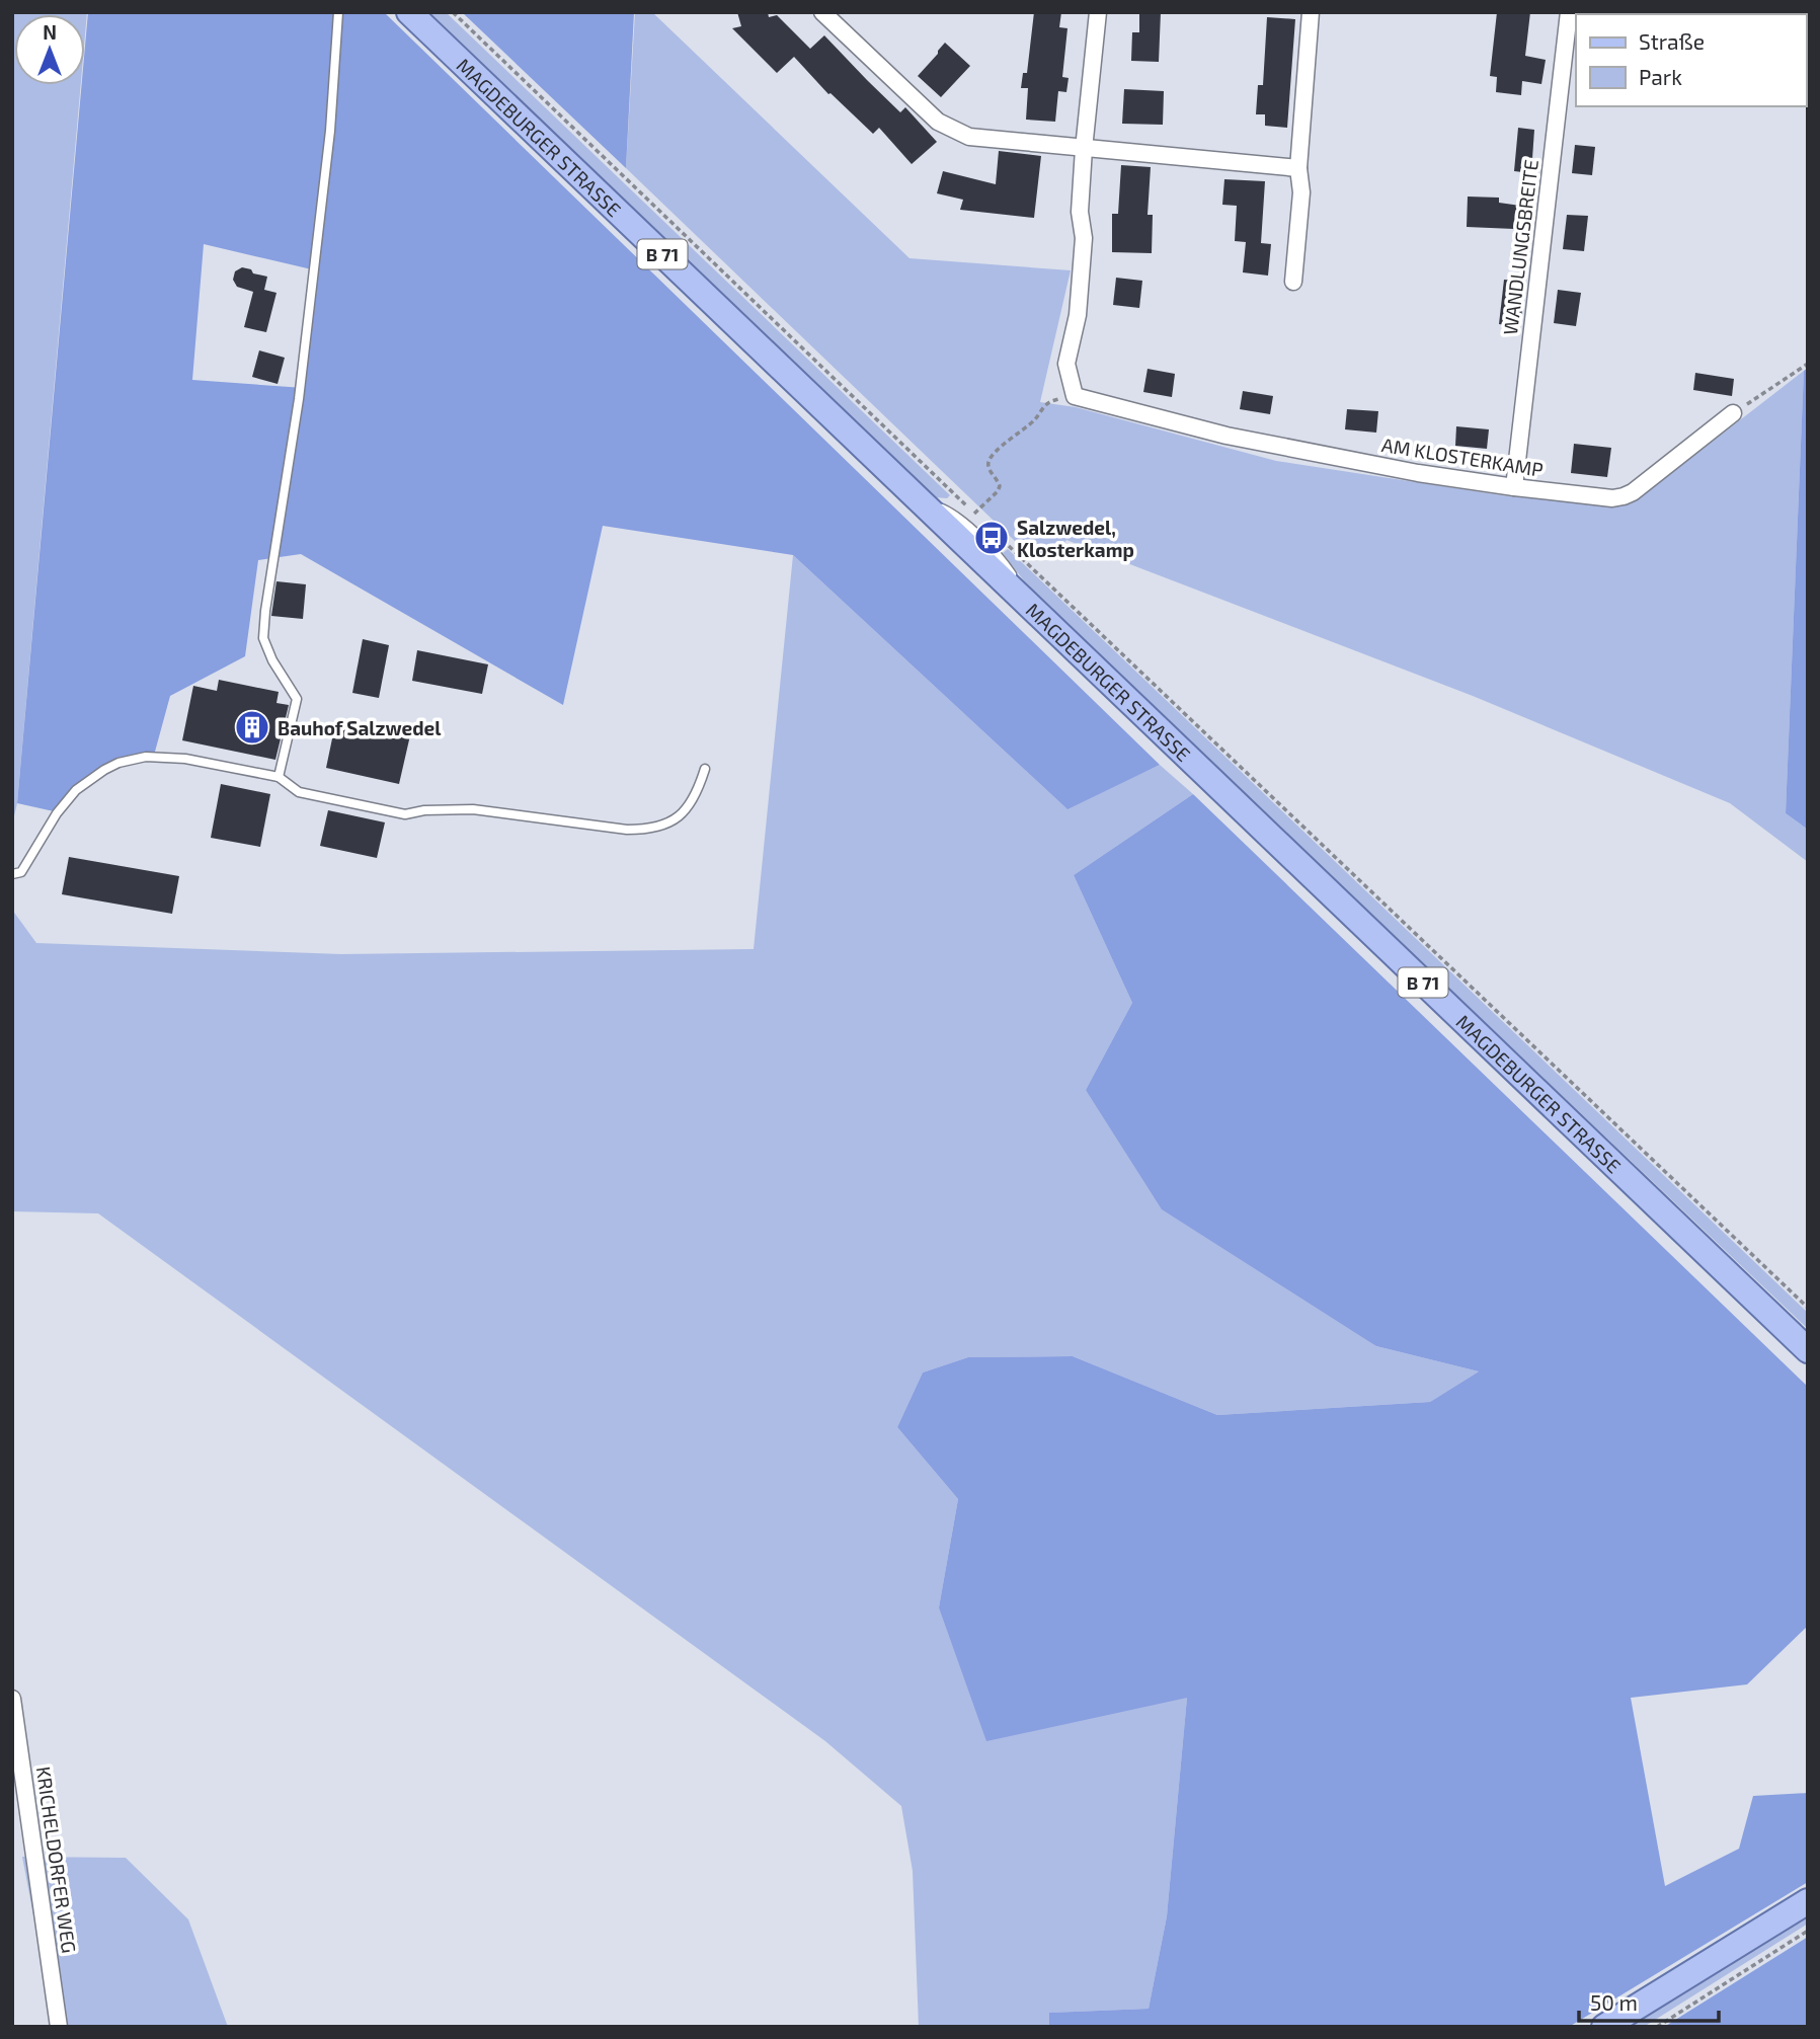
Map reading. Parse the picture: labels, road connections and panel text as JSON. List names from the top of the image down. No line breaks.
{"streets":{"main road":["MAGDEBURGER STRASSE","B 71"],"street":["WANDLUNGSBREITE","AM KLOSTERKAMP","KRICHELDORFER WEG"]},"crossings":[["WANDLUNGSBREITE","AM KLOSTERKAMP"]],"places":{"bus stop":["Salzwedel, Klosterkamp"],"building":["Bauhof Salzwedel"]},"legend":["Straße","Park"],"scale_bar":"50 m","north":"top"}
